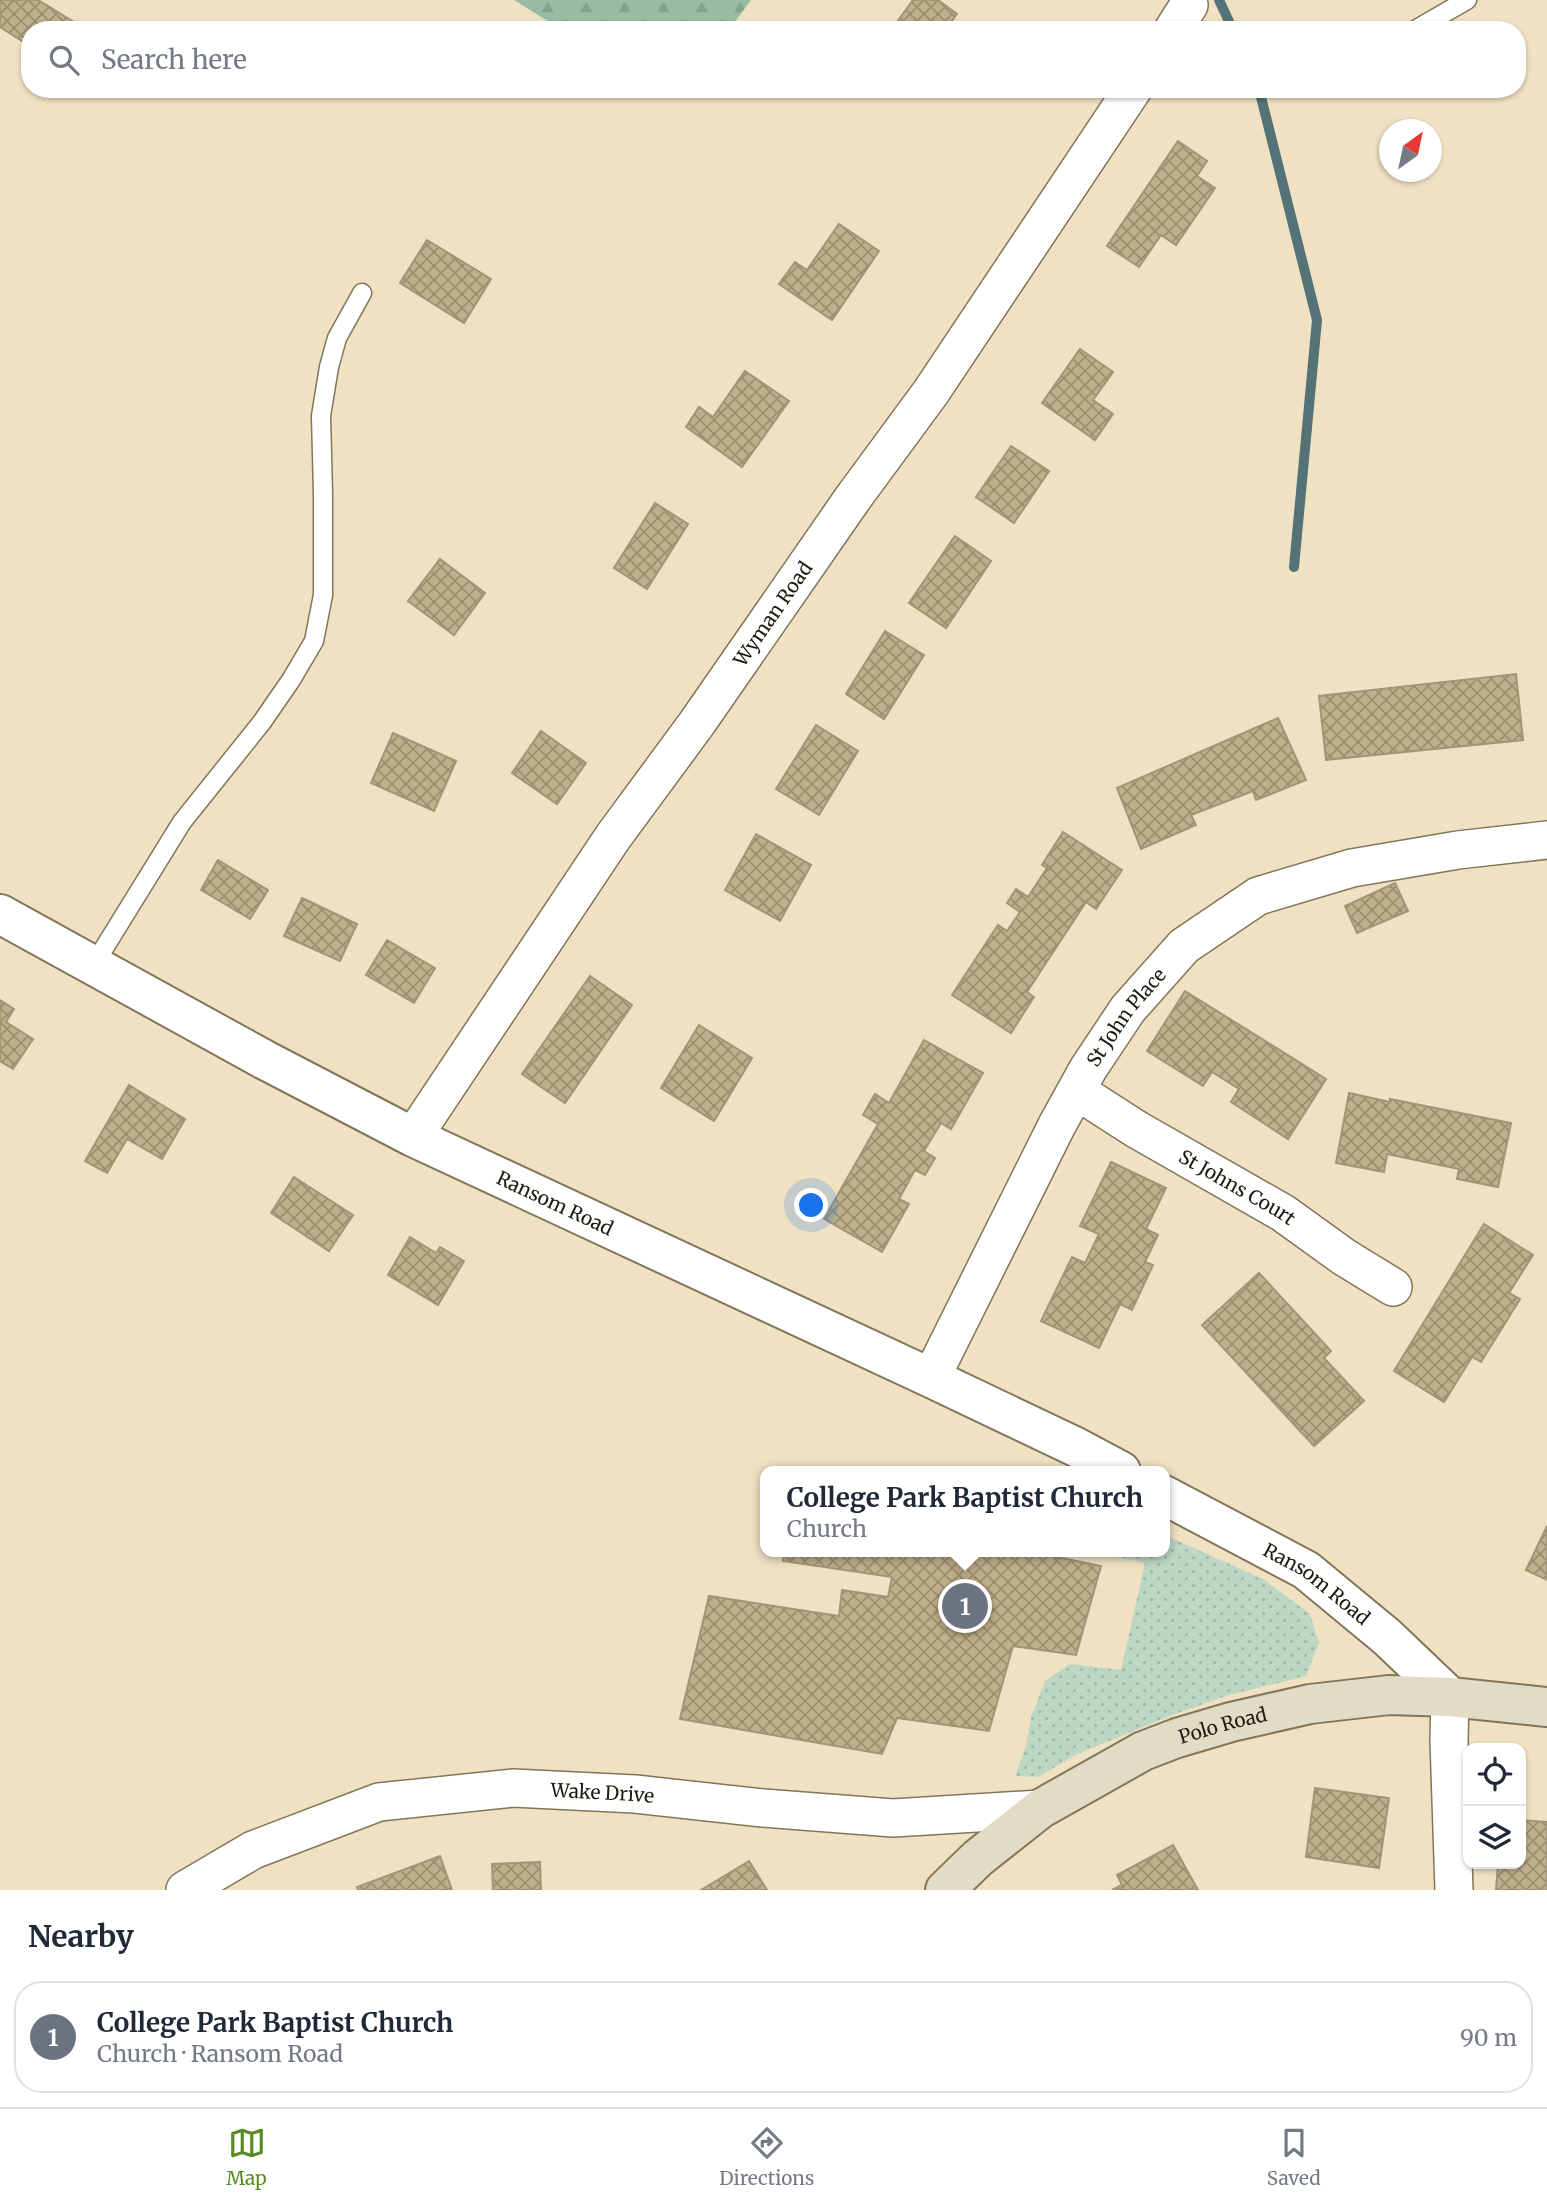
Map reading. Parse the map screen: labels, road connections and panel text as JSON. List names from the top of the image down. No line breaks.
{"streets":{"main road":["Polo Road"],"street":["Wyman Road","St John Place","St Johns Court","Ransom Road","Wake Drive"]},"crossings":[["Wyman Road","Ransom Road"],["St John Place","St Johns Court"],["St John Place","Ransom Road"],["Ransom Road","Polo Road"],["Polo Road","Wake Drive"]],"north":"top right","page":{"search":"Search here","popup":["College Park Baptist Church","Church"],"pins":"1","heading":"Nearby","list":[{"mark":"1","name":"College Park Baptist Church","note":"Church · Ransom Road","value":"90 m"}],"nav":["Map","Directions","Saved"]}}
